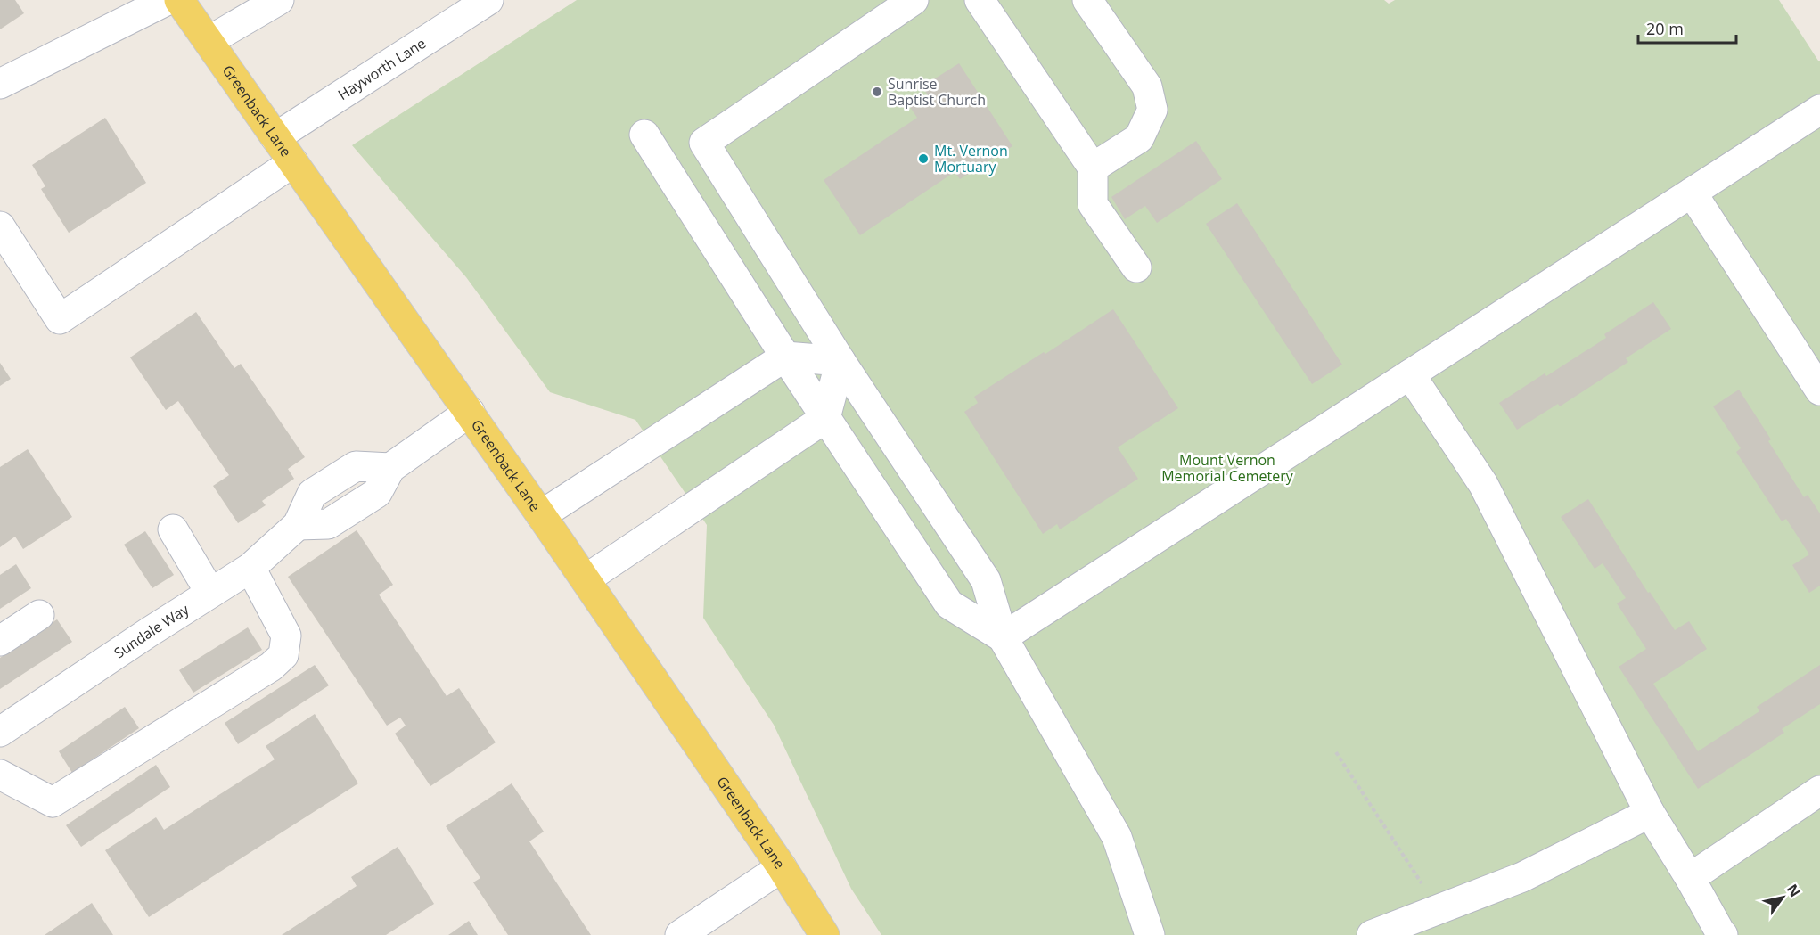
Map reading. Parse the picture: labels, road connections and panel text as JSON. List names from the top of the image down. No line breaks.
{"streets":{"main road":["Greenback Lane"],"street":["Hayworth Lane","Sundale Way"]},"crossings":[["Hayworth Lane","Greenback Lane"],["Greenback Lane","Sundale Way"]],"parks":["Mount Vernon Memorial Cemetery"],"places":["Sunrise Baptist Church","Mt. Vernon Mortuary"],"scale_bar":"20 m","north":"top right"}
